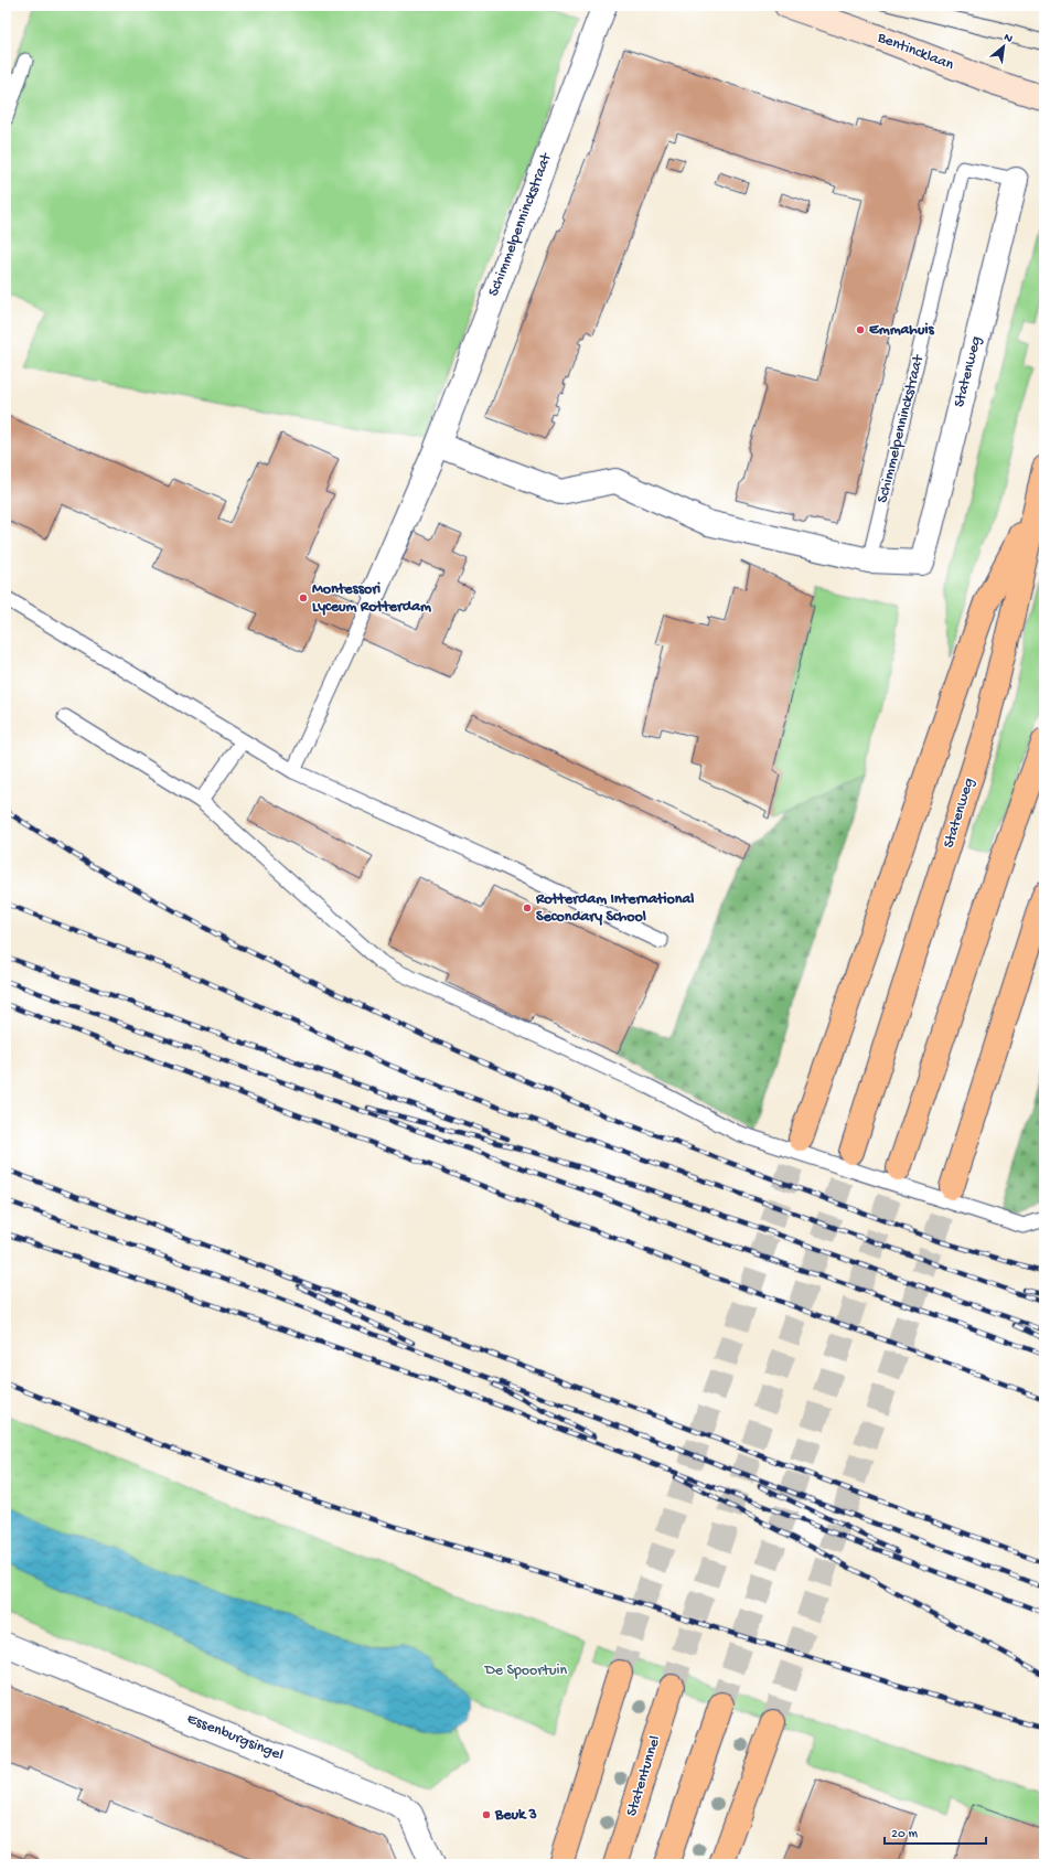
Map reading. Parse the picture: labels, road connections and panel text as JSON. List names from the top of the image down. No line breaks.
{"streets":{"main road":["Statenweg","Statentunnel"],"street":["Bentincklaan","Schimmelpenninckstraat","Essenburgsingel"]},"crossings":[["Schimmelpenninckstraat","Statenweg"]],"parks":["De Spoortuin"],"places":["Emmahuis","Montessori Lyceum Rotterdam","Rotterdam International Secondary School","Beuk 3"],"scale_bar":"20 m","north":"top right"}
